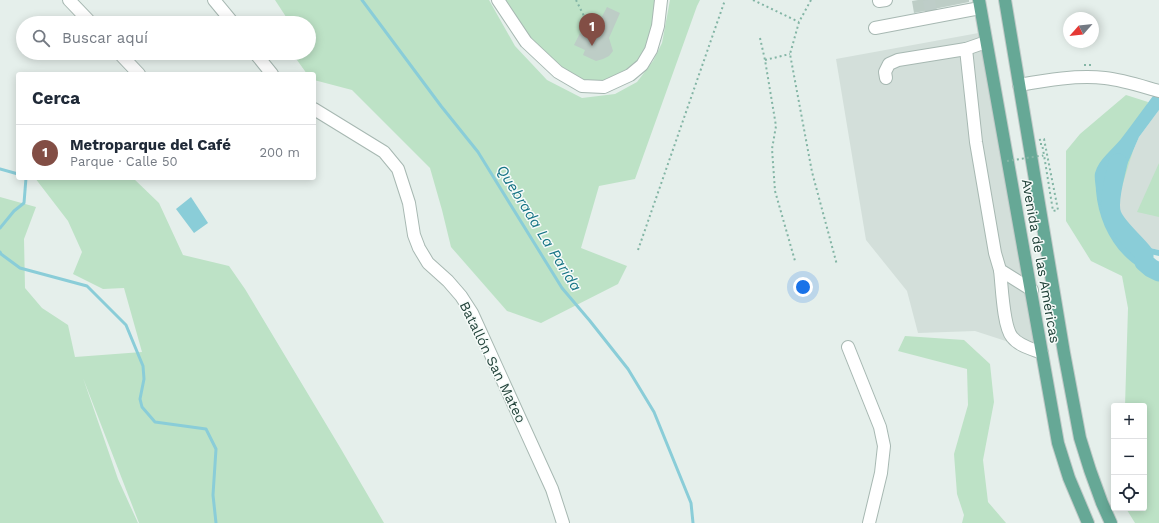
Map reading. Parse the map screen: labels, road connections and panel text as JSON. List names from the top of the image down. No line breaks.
{"streets":{"main road":["Avenida de las Américas"],"street":["Batallón San Mateo"]},"water":["Quebrada La Parida"],"north":"bottom left","page":{"pins":"1","search":"Buscar aquí","heading":"Cerca","list":[{"mark":"1","name":"Metroparque del Café","note":"Parque · Calle 50","value":"200 m"}],"map_buttons":["+","−"]}}
